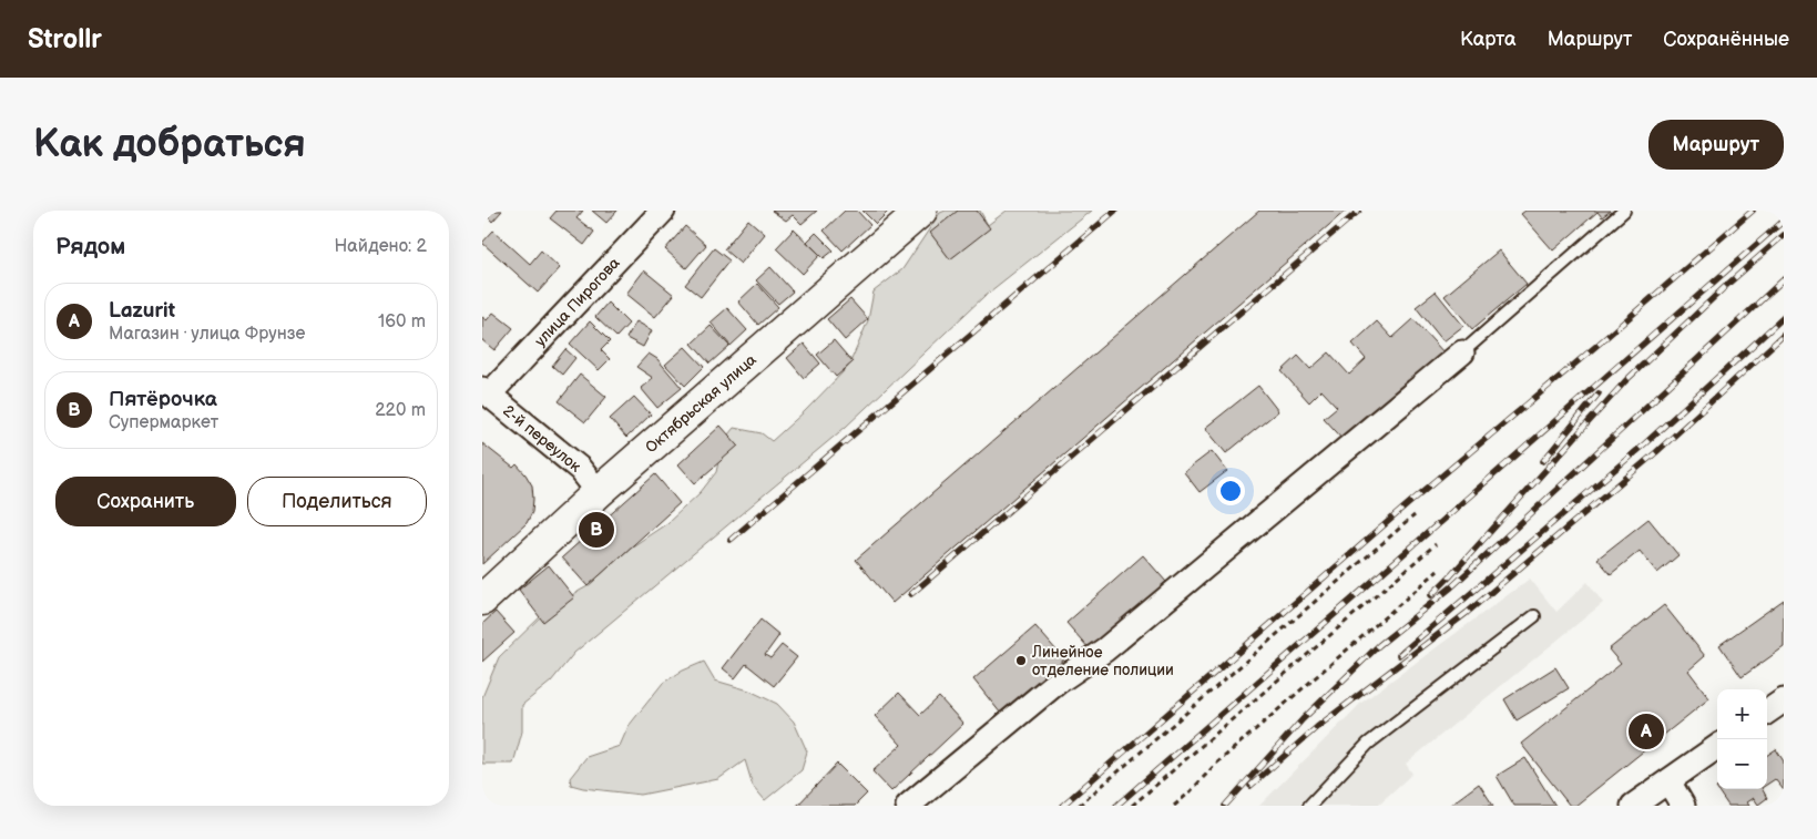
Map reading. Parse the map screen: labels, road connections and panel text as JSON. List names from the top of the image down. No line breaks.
{"streets":{"street":["улица Пирогова","Октябрьская улица","2-й переулок"]},"crossings":[["улица Пирогова","2-й переулок"],["Октябрьская улица","2-й переулок"]],"places":["Линейное отделение полиции"],"page":{"header":"Strollr","nav":["Карта","Маршрут","Сохранённые"],"buttons":["Маршрут",["Сохранить","Поделиться"]],"title":"Как добраться","heading":["Рядом","Найдено: 2"],"list":[{"mark":"A","name":"Lazurit","note":"Магазин · улица Фрунзе","value":"160 m"},{"mark":"B","name":"Пятёрочка","note":"Супермаркет","value":"220 m"}],"pins":["B","A"],"map_buttons":["+","−"]}}
